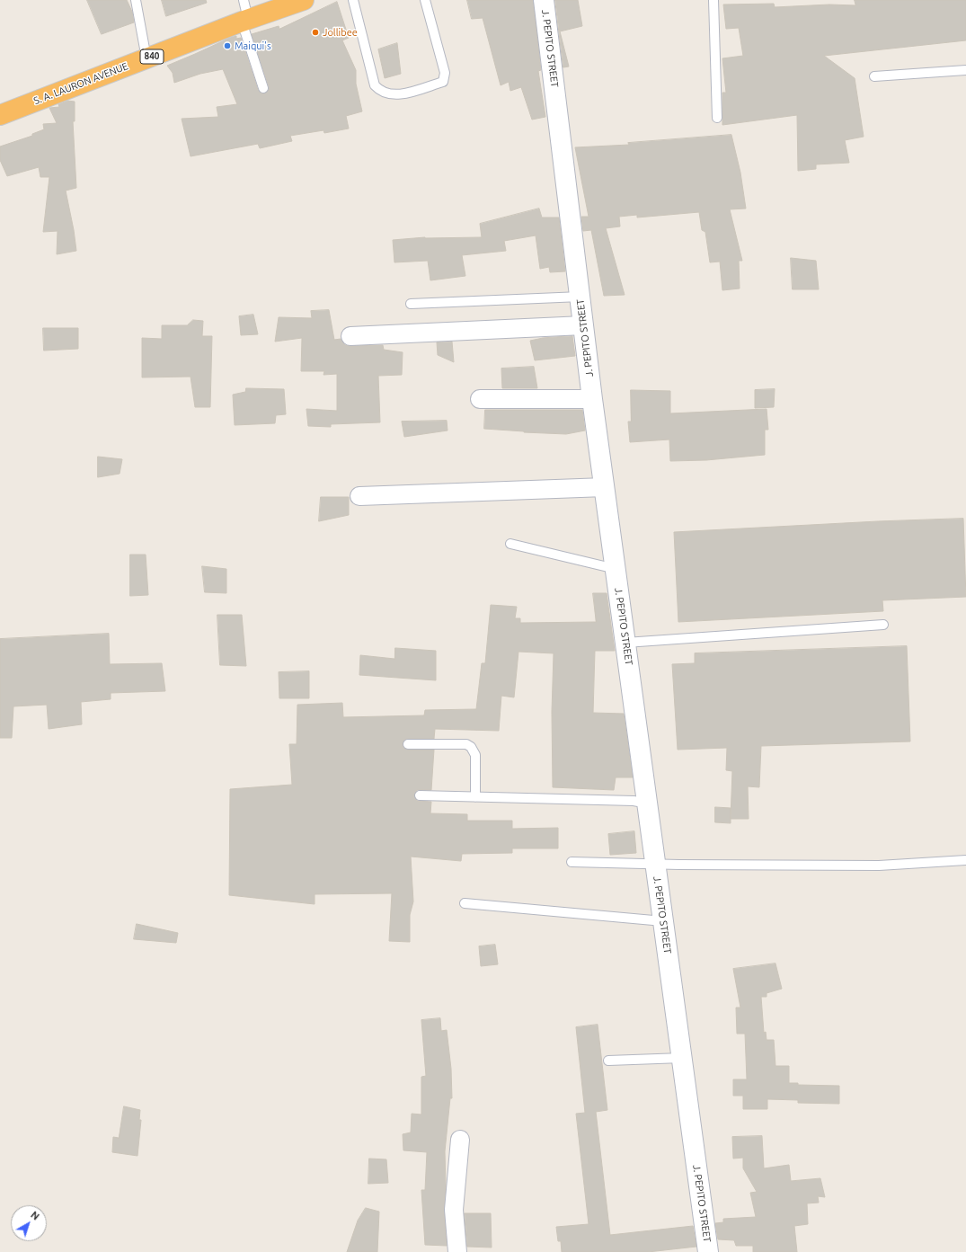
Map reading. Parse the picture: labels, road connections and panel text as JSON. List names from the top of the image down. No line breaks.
{"streets":{"highway":["840","S. A. LAURON AVENUE"],"street":["J. PEPITO STREET"]},"places":["Jollibee","Maiqui's"],"north":"top right"}
